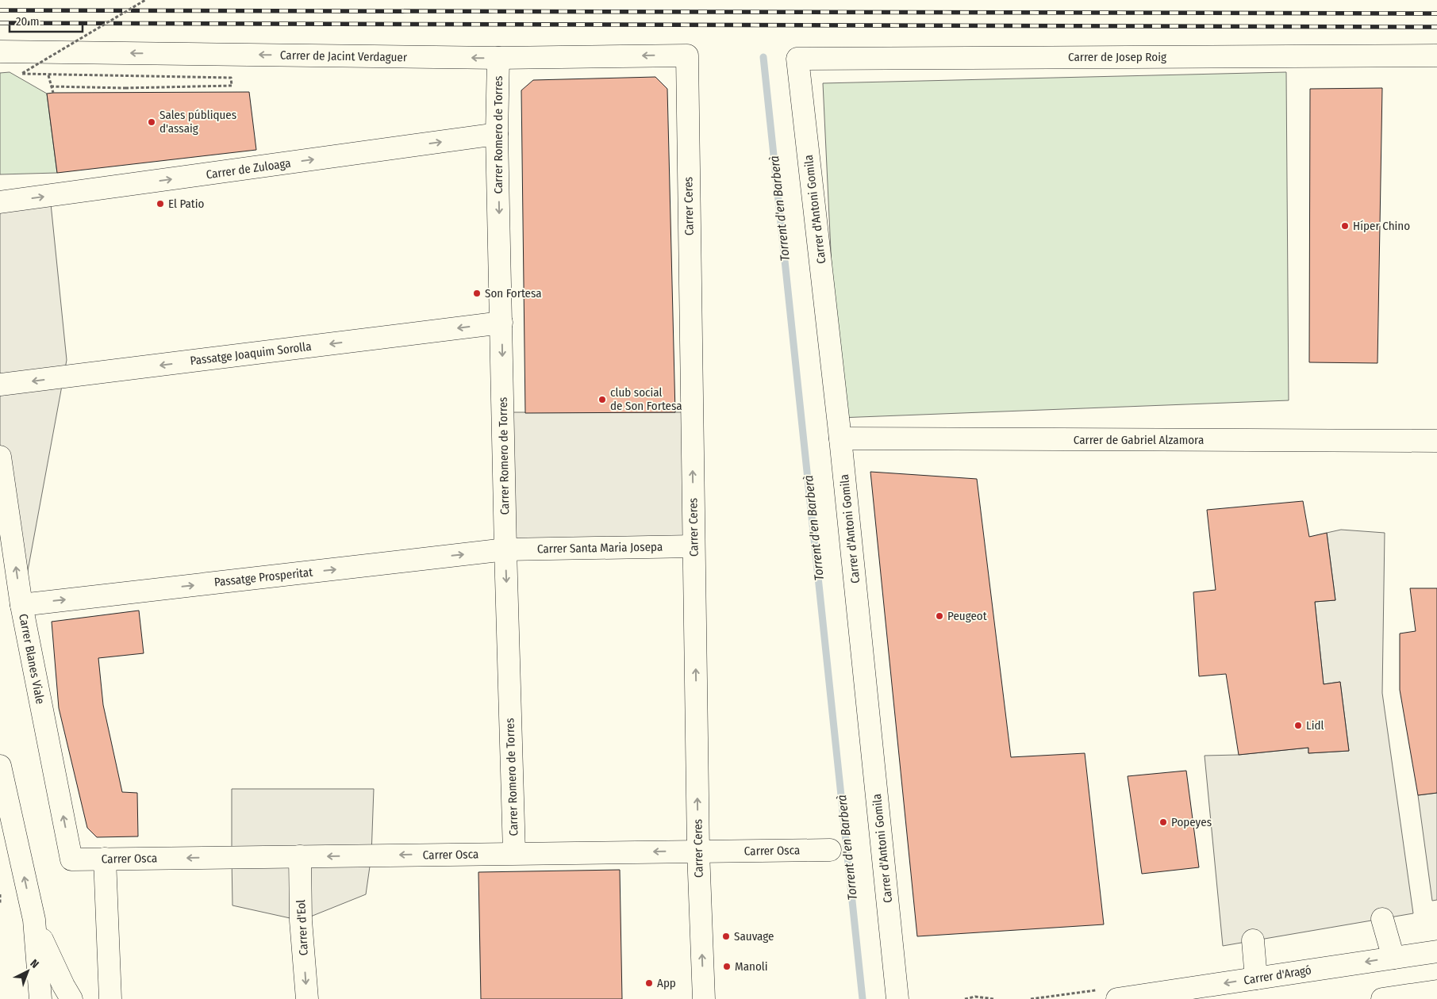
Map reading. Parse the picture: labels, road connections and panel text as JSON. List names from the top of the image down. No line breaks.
{"streets":{"main road":["Carrer de Jacint Verdaguer","Carrer de Josep Roig","Carrer Romero de Torres","Carrer de Zuloaga","Carrer Ceres","Carrer d'Antoni Gomila","Passatge Joaquim Sorolla","Carrer de Gabriel Alzamora","Carrer Santa Maria Josepa","Passatge Prosperitat","Carrer Blanes Viale","Carrer Osca","Carrer d'Eol","Carrer d'Aragó"]},"crossings":[["Carrer de Jacint Verdaguer","Carrer Romero de Torres"],["Carrer de Jacint Verdaguer","Carrer Ceres"],["Carrer de Josep Roig","Carrer d'Antoni Gomila"],["Carrer Romero de Torres","Carrer de Zuloaga"],["Carrer Romero de Torres","Passatge Joaquim Sorolla"],["Carrer Romero de Torres","Carrer Santa Maria Josepa"],["Carrer Romero de Torres","Passatge Prosperitat"],["Carrer Romero de Torres","Carrer Osca"],["Carrer Ceres","Carrer Santa Maria Josepa"],["Carrer Ceres","Carrer Osca"],["Carrer d'Antoni Gomila","Carrer de Gabriel Alzamora"],["Carrer Santa Maria Josepa","Passatge Prosperitat"],["Passatge Prosperitat","Carrer Blanes Viale"],["Carrer Blanes Viale","Carrer Osca"],["Carrer Osca","Carrer d'Eol"]],"one_way":["Carrer de Jacint Verdaguer","Carrer Romero de Torres","Carrer de Zuloaga","Carrer Ceres","Passatge Joaquim Sorolla","Passatge Prosperitat","Carrer Blanes Viale","Carrer Osca","Carrer d'Aragó"],"water":["Torrent d'en Barberà"],"places":["Sales públiques d'assaig","El Patio","Híper Chino","Son Fortesa","club social de Son Fortesa","Peugeot","Lidl","Popeyes","Sauvage","Manoli","App"],"scale_bar":"20 m","north":"top right"}
